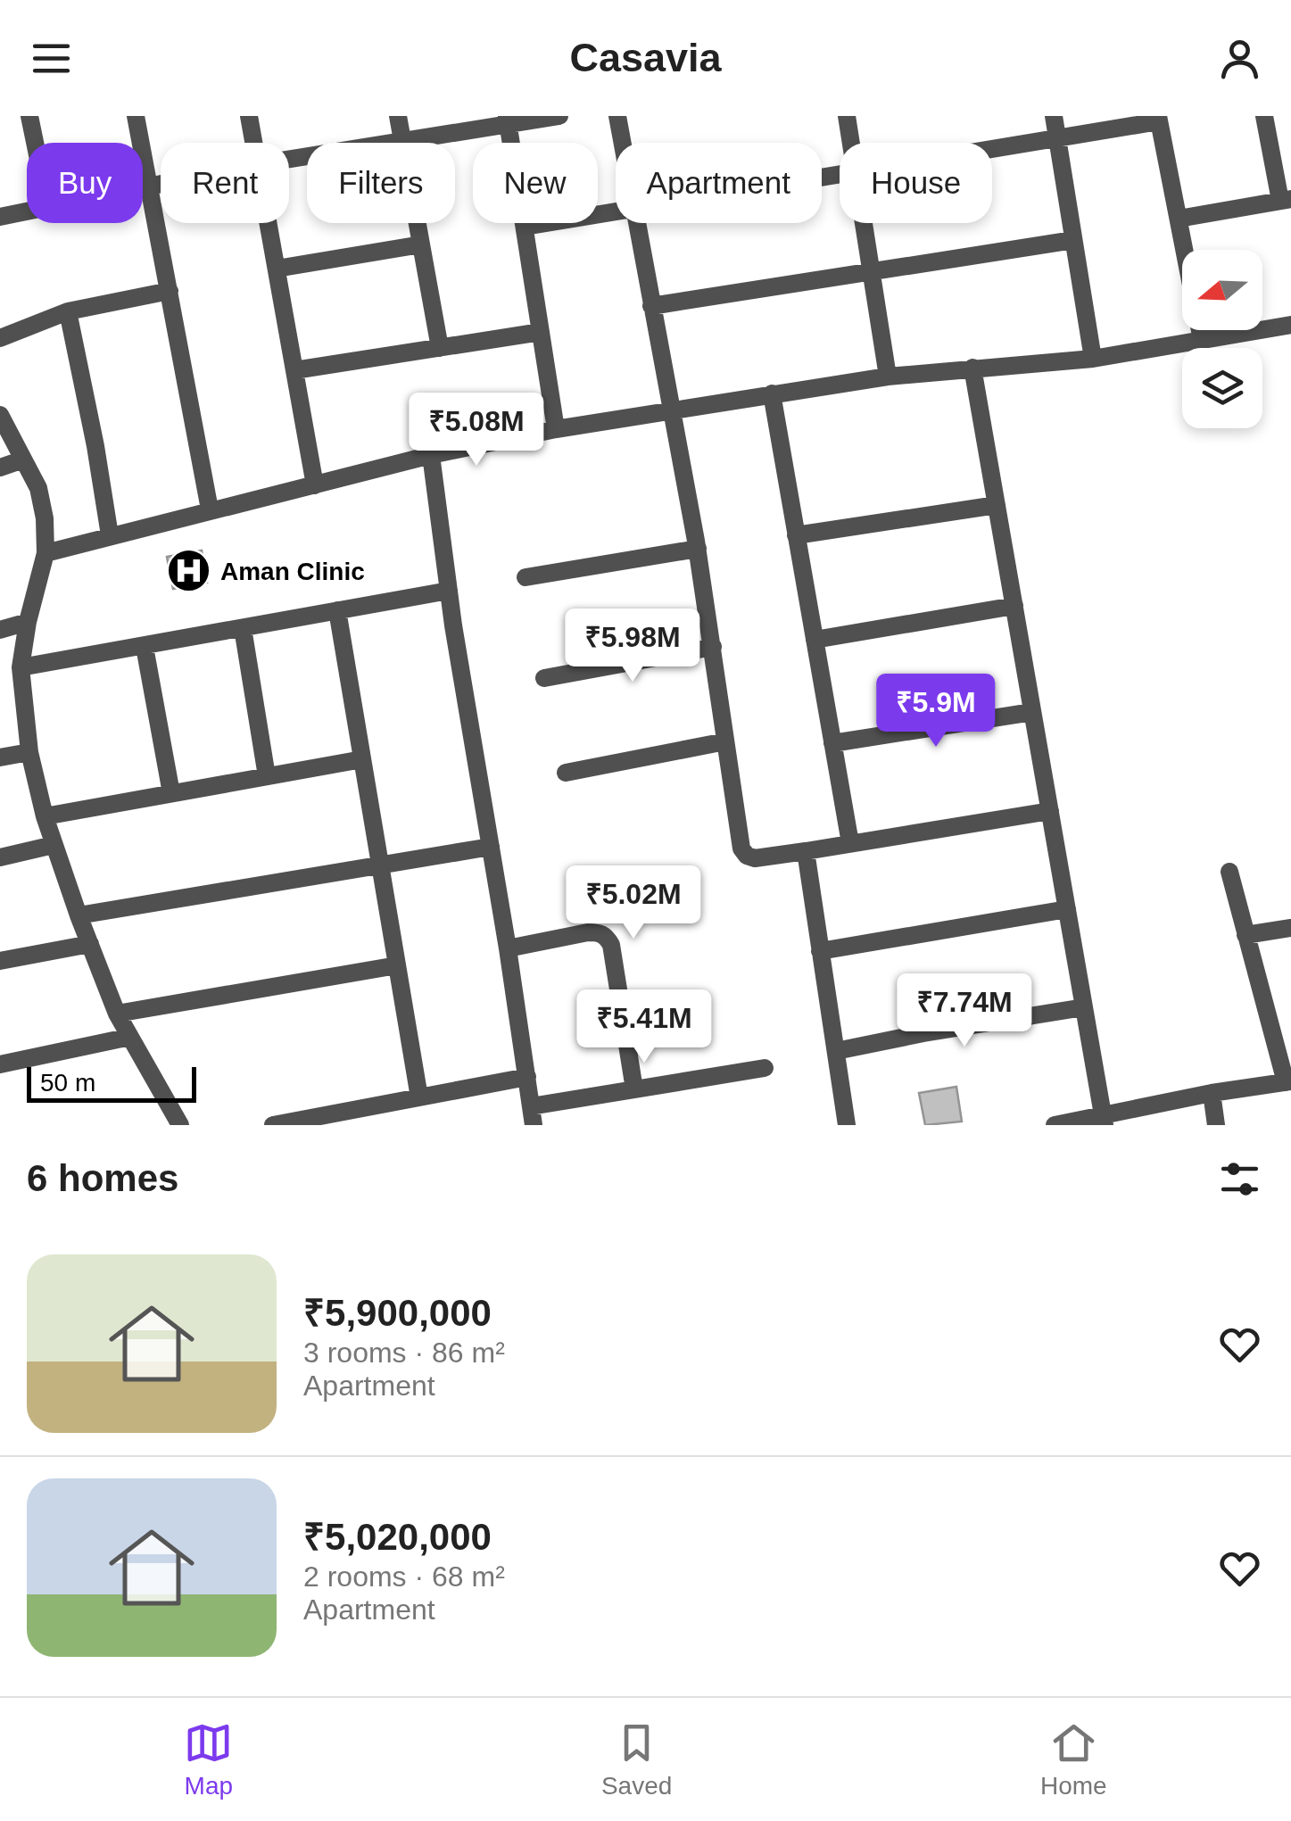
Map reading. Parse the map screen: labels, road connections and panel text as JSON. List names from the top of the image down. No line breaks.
{"places":{"hospital":["Aman Clinic"]},"scale_bar":"50 m","north":"left","page":{"header":"Casavia","chip":["Buy","Rent","Filters","New","Apartment","House"],"price":["₹5.08M","₹5.98M","₹5.9M","₹5.02M","₹7.74M","₹5.41M"],"scale":"50 m","heading":"6 homes","list":[{"name":"₹5,900,000","note":"3 rooms · 86 m² · Apartment"},{"name":"₹5,020,000","note":"2 rooms · 68 m² · Apartment"}],"tabs":["Map","Saved","Home"]}}
